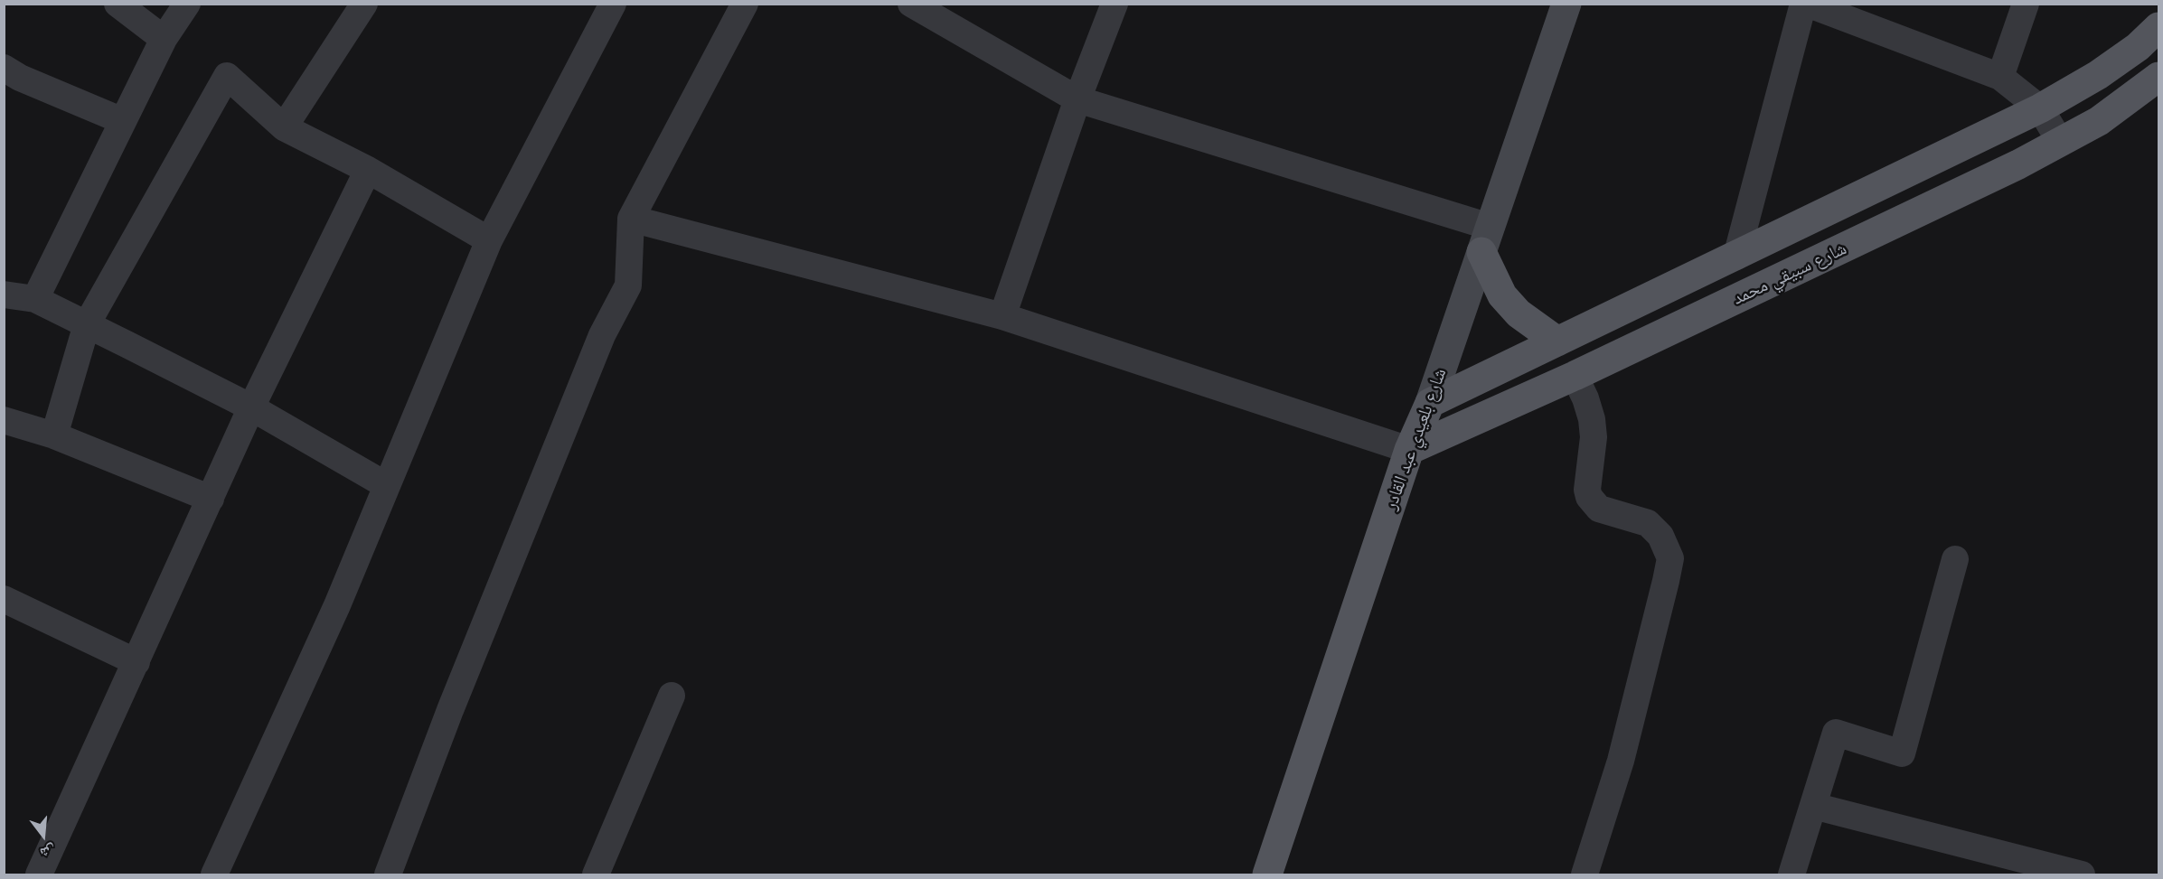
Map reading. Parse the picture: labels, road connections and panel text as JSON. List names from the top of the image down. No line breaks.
{"streets":{"main road":["شارع سبيقي محمد","شارع بلعيدي عبد القادر"]},"crossings":[["شارع سبيقي محمد","شارع بلعيدي عبد القادر"]],"north":"bottom"}
